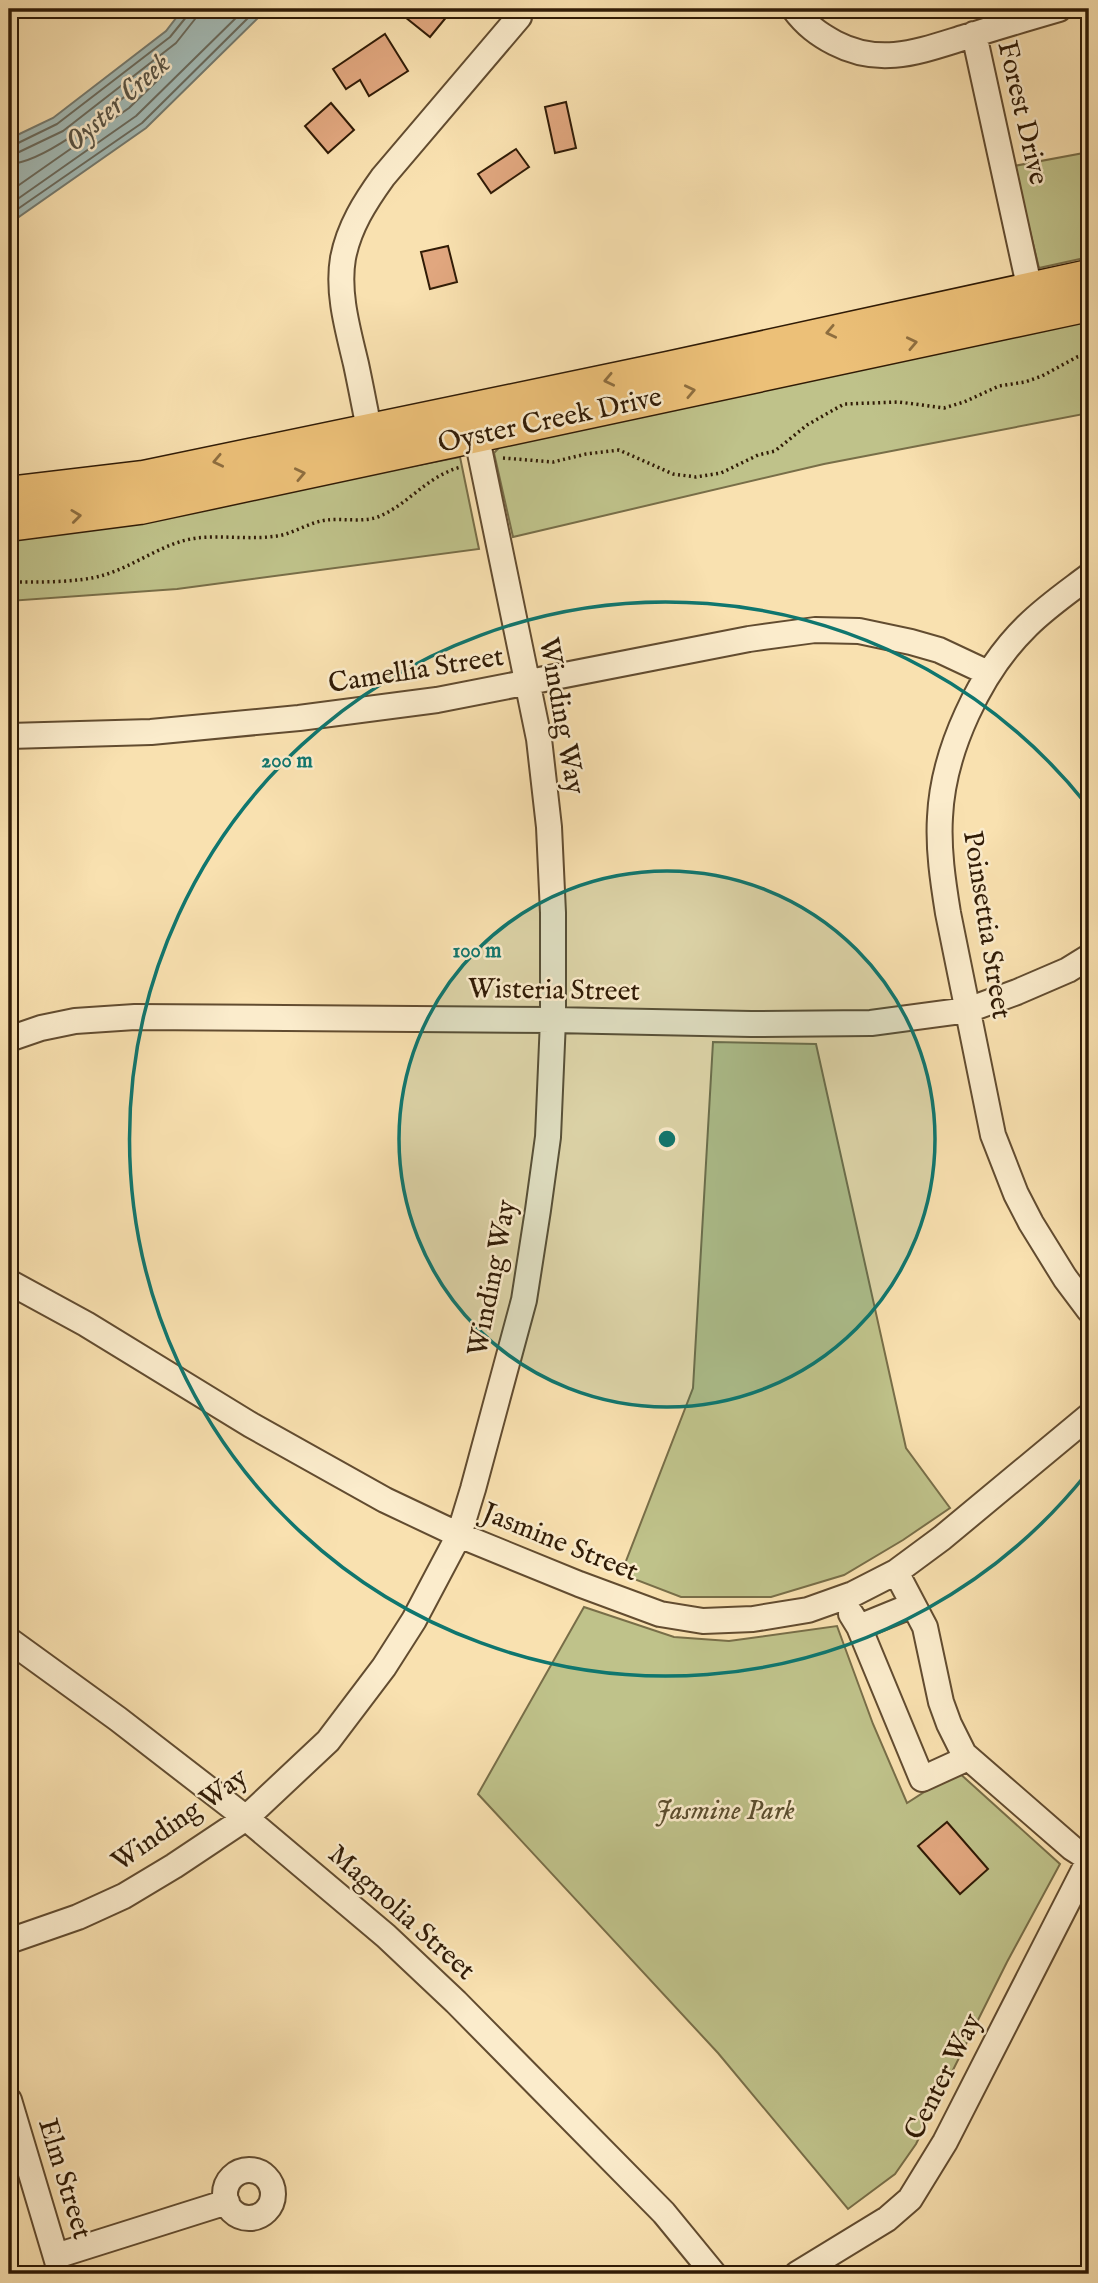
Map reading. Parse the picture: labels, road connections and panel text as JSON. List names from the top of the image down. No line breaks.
{"streets":{"main road":["Oyster Creek Drive"],"street":["Forest Drive","Camellia Street","Winding Way","Poinsettia Street","Wisteria Street","Jasmine Street","Magnolia Street","Center Way","Elm Street"]},"crossings":[["Forest Drive","Oyster Creek Drive"],["Oyster Creek Drive","Winding Way"],["Camellia Street","Winding Way"],["Camellia Street","Poinsettia Street"],["Winding Way","Wisteria Street"],["Winding Way","Jasmine Street"],["Winding Way","Magnolia Street"],["Poinsettia Street","Wisteria Street"]],"water":["Oyster Creek"],"parks":["Jasmine Park"],"rings":["200 m","100 m"]}
